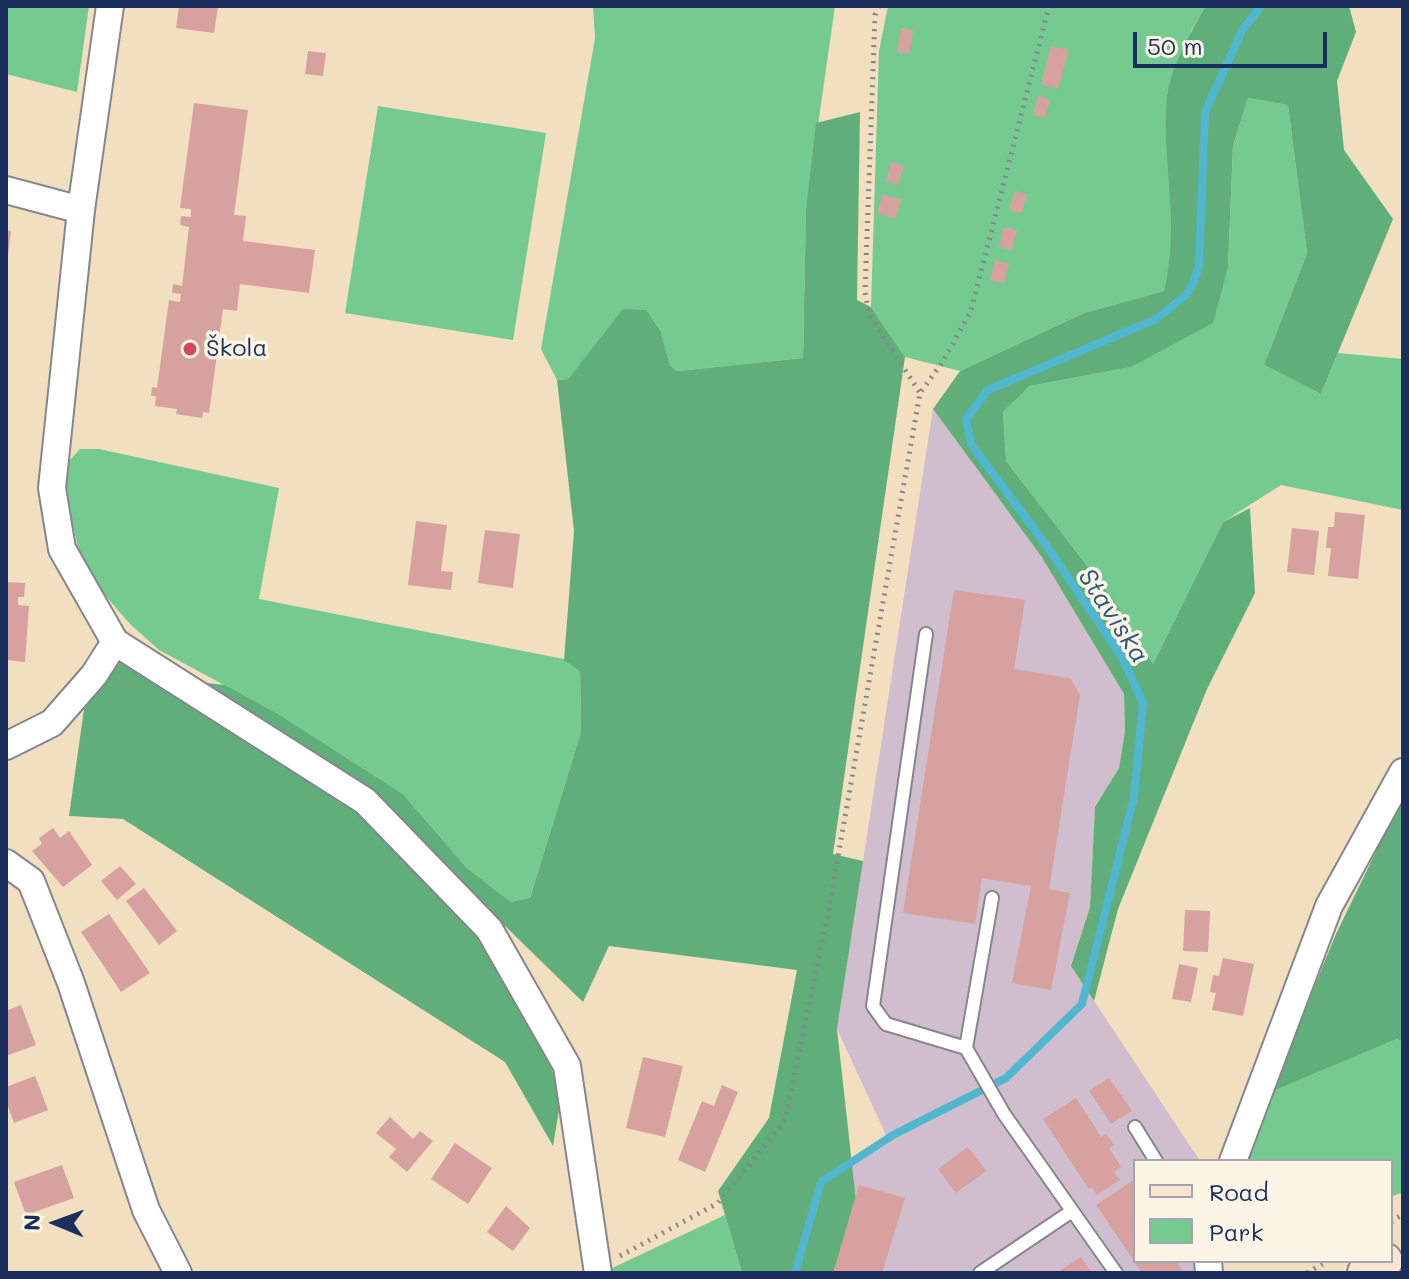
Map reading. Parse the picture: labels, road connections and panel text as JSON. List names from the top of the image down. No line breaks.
{"water":["Staviska"],"places":["Škola"],"legend":["Road","Park"],"scale_bar":"50 m","north":"left"}
